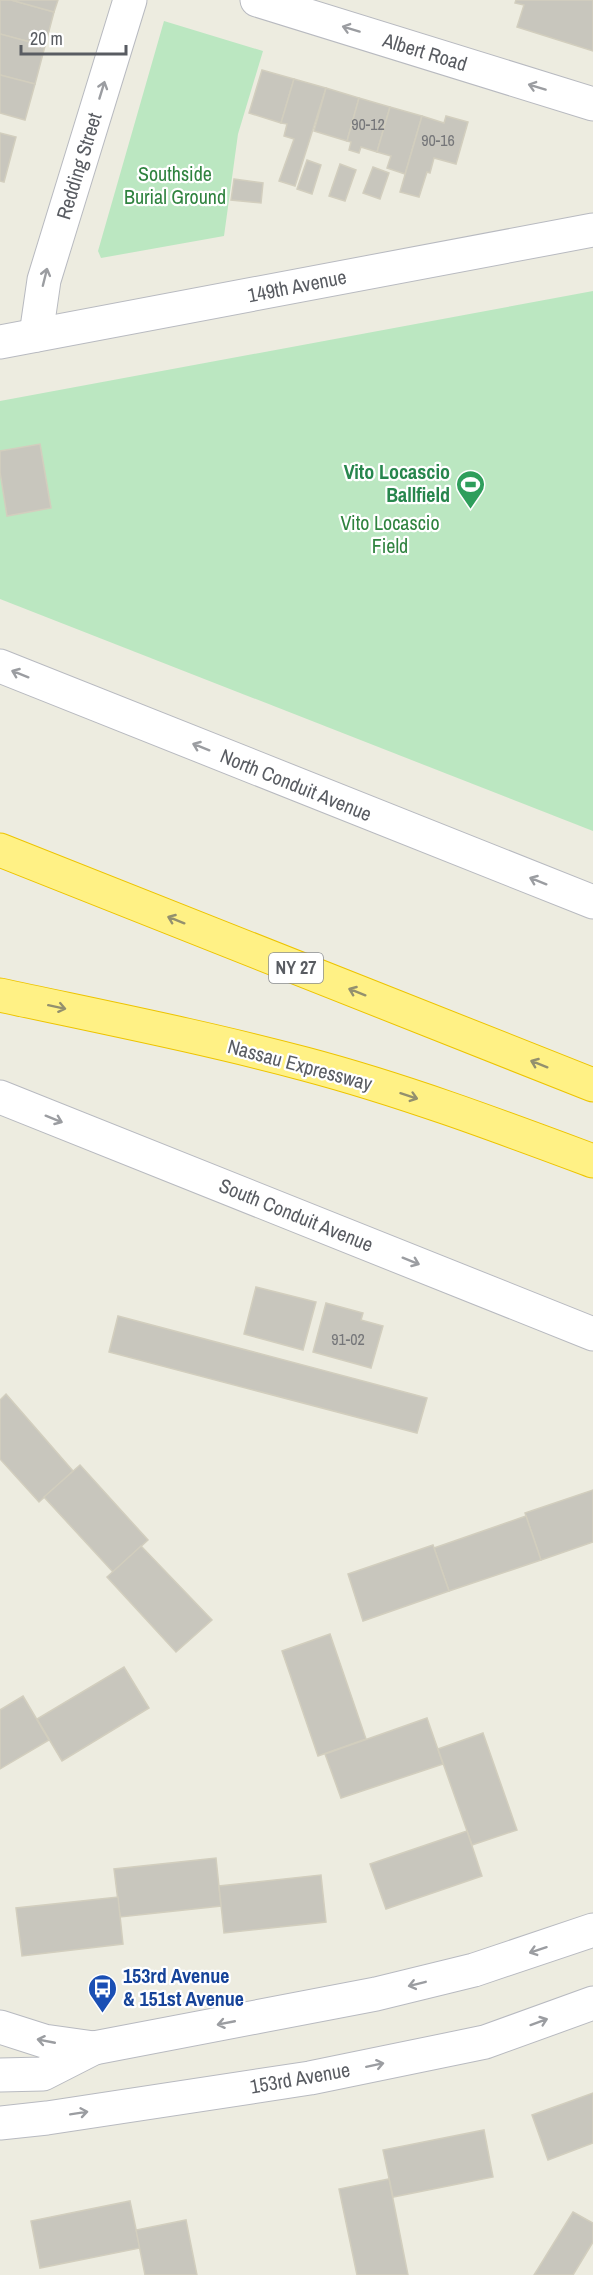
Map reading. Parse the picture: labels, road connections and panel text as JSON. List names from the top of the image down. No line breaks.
{"streets":{"highway":["NY 27","Nassau Expressway"],"street":["Albert Road","Redding Street","149th Avenue","North Conduit Avenue","South Conduit Avenue","153rd Avenue"]},"crossings":[["Redding Street","149th Avenue"]],"one_way":["Albert Road","Redding Street","North Conduit Avenue","South Conduit Avenue"],"parks":["Southside Burial Ground","Vito Locascio Field"],"places":{"sports":["Vito Locascio Ballfield"],"bus stop":["153rd Avenue & 151st Avenue"]},"house_numbers":["90-12","90-16","91-02"],"scale_bar":"20 m"}
